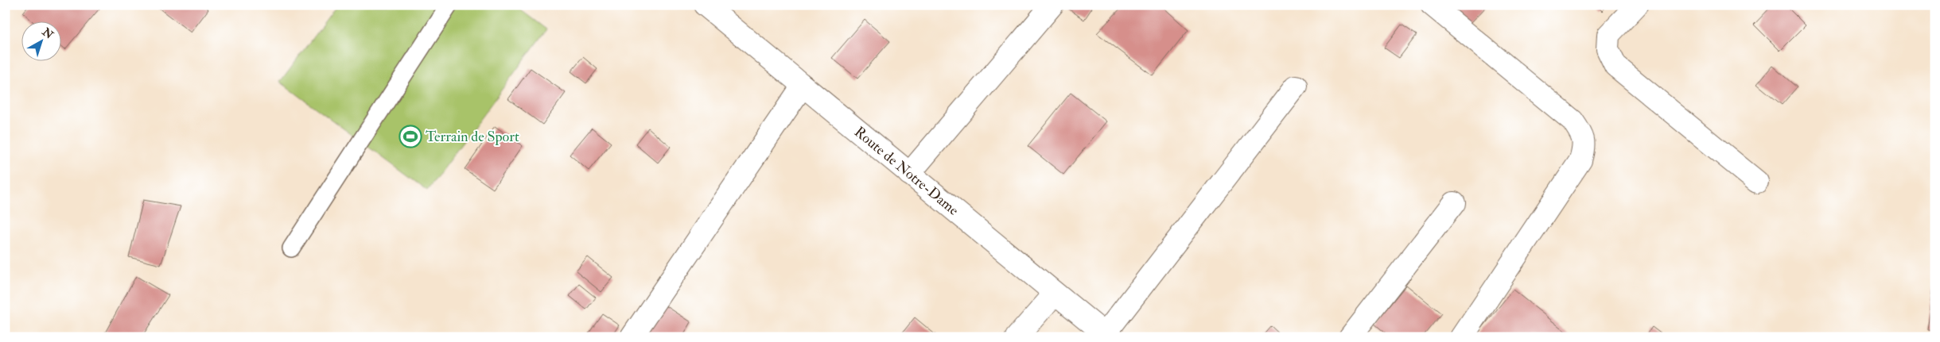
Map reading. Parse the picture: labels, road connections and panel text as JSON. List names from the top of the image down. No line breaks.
{"streets":{"street":["Route de Notre-Dame"]},"places":{"sports":["Terrain de Sport"]},"north":"top right"}
